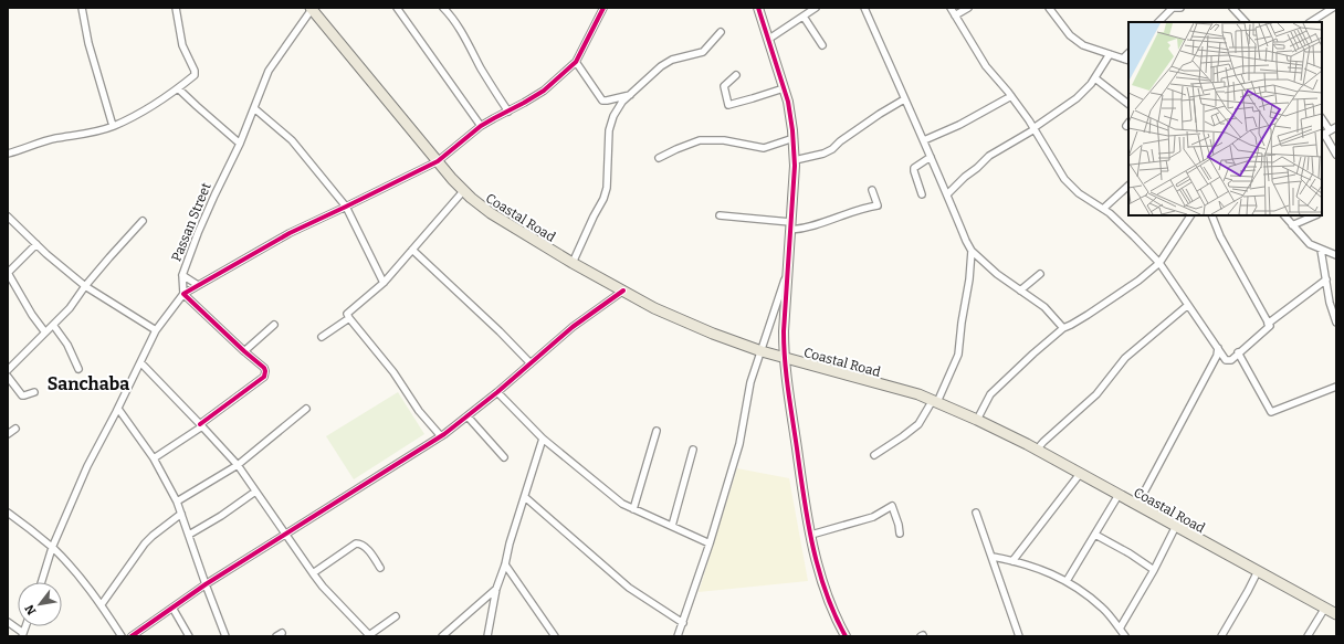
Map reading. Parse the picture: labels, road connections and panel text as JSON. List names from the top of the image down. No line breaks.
{"streets":{"main road":["Coastal Road"],"street":["Passan Street"]},"crossings":[["Coastal Road","Passan Street"]],"districts":["Sanchaba"],"north":"bottom left"}
